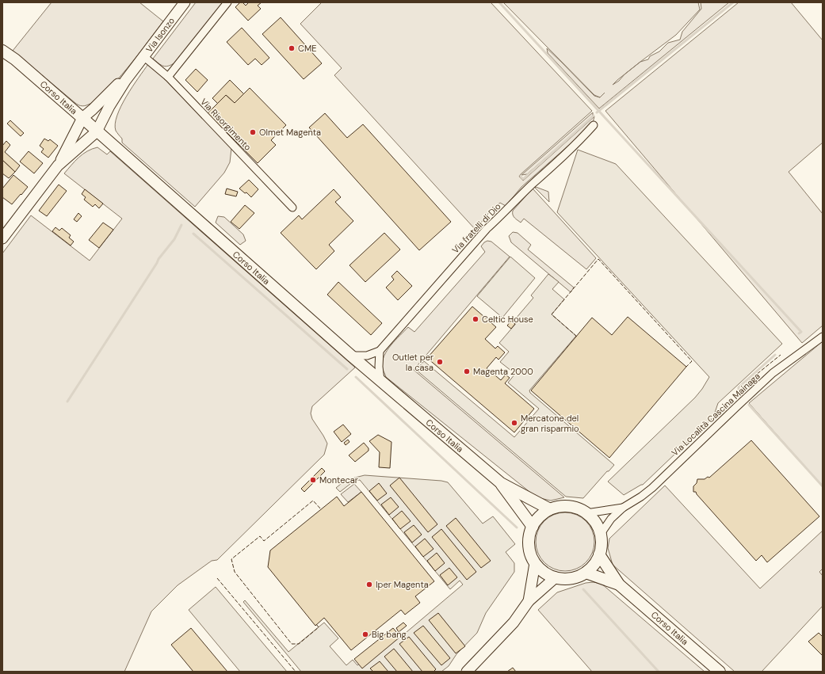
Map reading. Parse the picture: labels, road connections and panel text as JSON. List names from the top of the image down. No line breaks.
{"streets":{"main road":["Corso Italia"],"street":["Via Isonzo","Via Risorgimento","Via fratelli di Dio","Via Località Cascina Mainaga"]},"crossings":[["Via Isonzo","Corso Italia"],["Via Isonzo","Via Risorgimento"],["Corso Italia","Via Località Cascina Mainaga"]],"places":["CME","Olmet Magenta","Celtic House","Outlet per la casa","Magenta 2000","Mercatone del gran risparmio","Montecar","Iper Magenta","Big bang"]}
